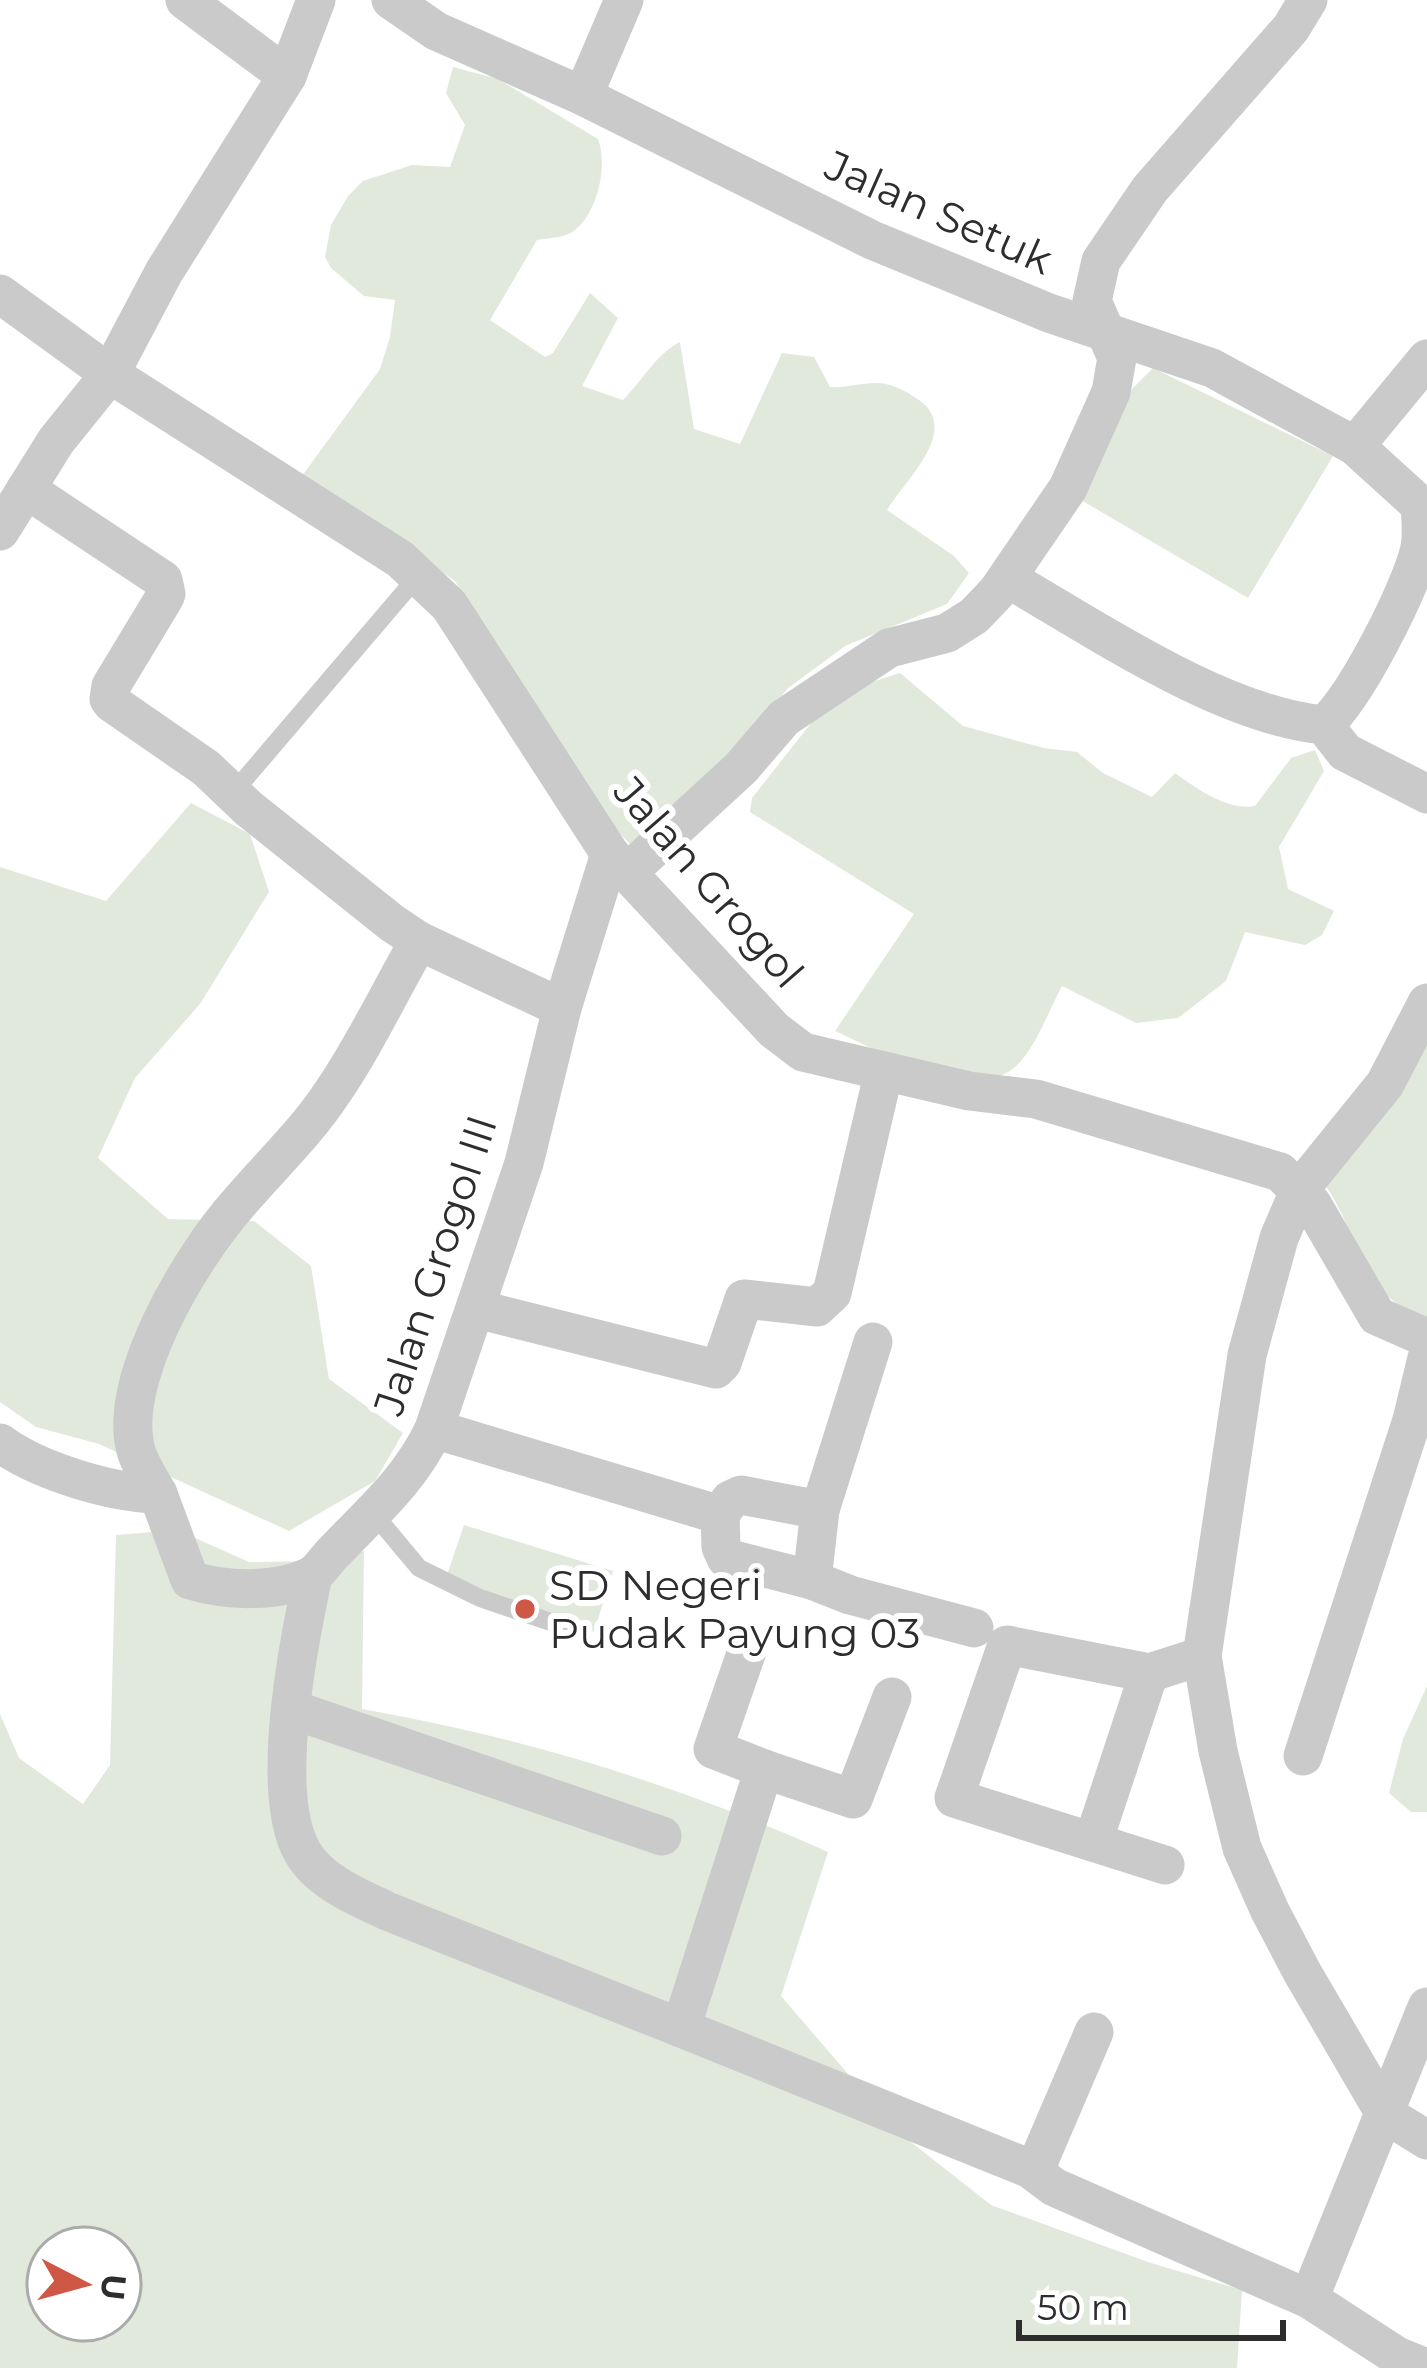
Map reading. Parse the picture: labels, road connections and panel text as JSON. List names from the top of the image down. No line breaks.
{"streets":{"street":["Jalan Setuk","Jalan Grogol","Jalan Grogol III"]},"crossings":[["Jalan Grogol","Jalan Grogol III"]],"places":["SD Negeri Pudak Payung 03"],"scale_bar":"50 m","north":"right"}
